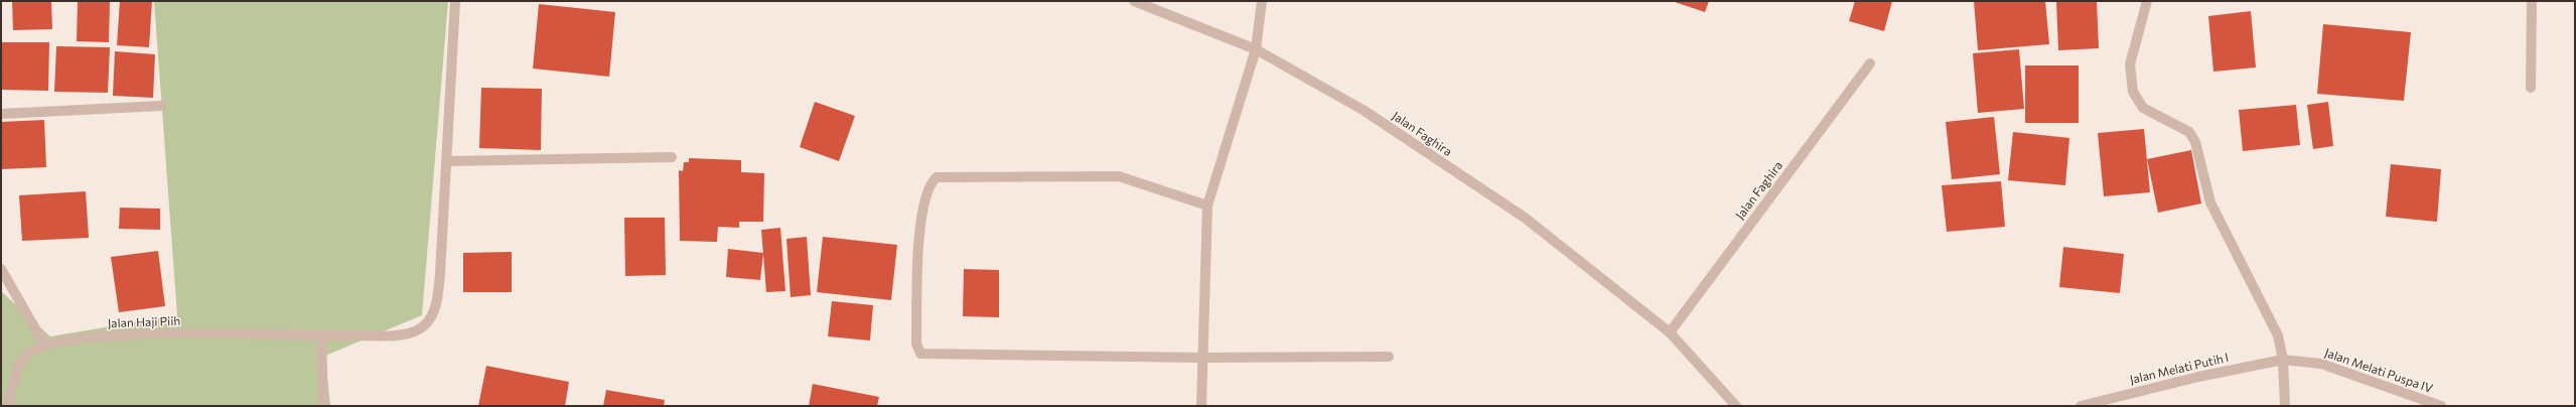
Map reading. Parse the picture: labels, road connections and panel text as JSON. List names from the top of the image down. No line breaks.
{"streets":{"street":["Jalan Faghira","Jalan Haji Piih","Jalan Melati Putih I","Jalan Melati Puspa IV"]},"crossings":[["Jalan Melati Putih I","Jalan Melati Puspa IV"]]}
